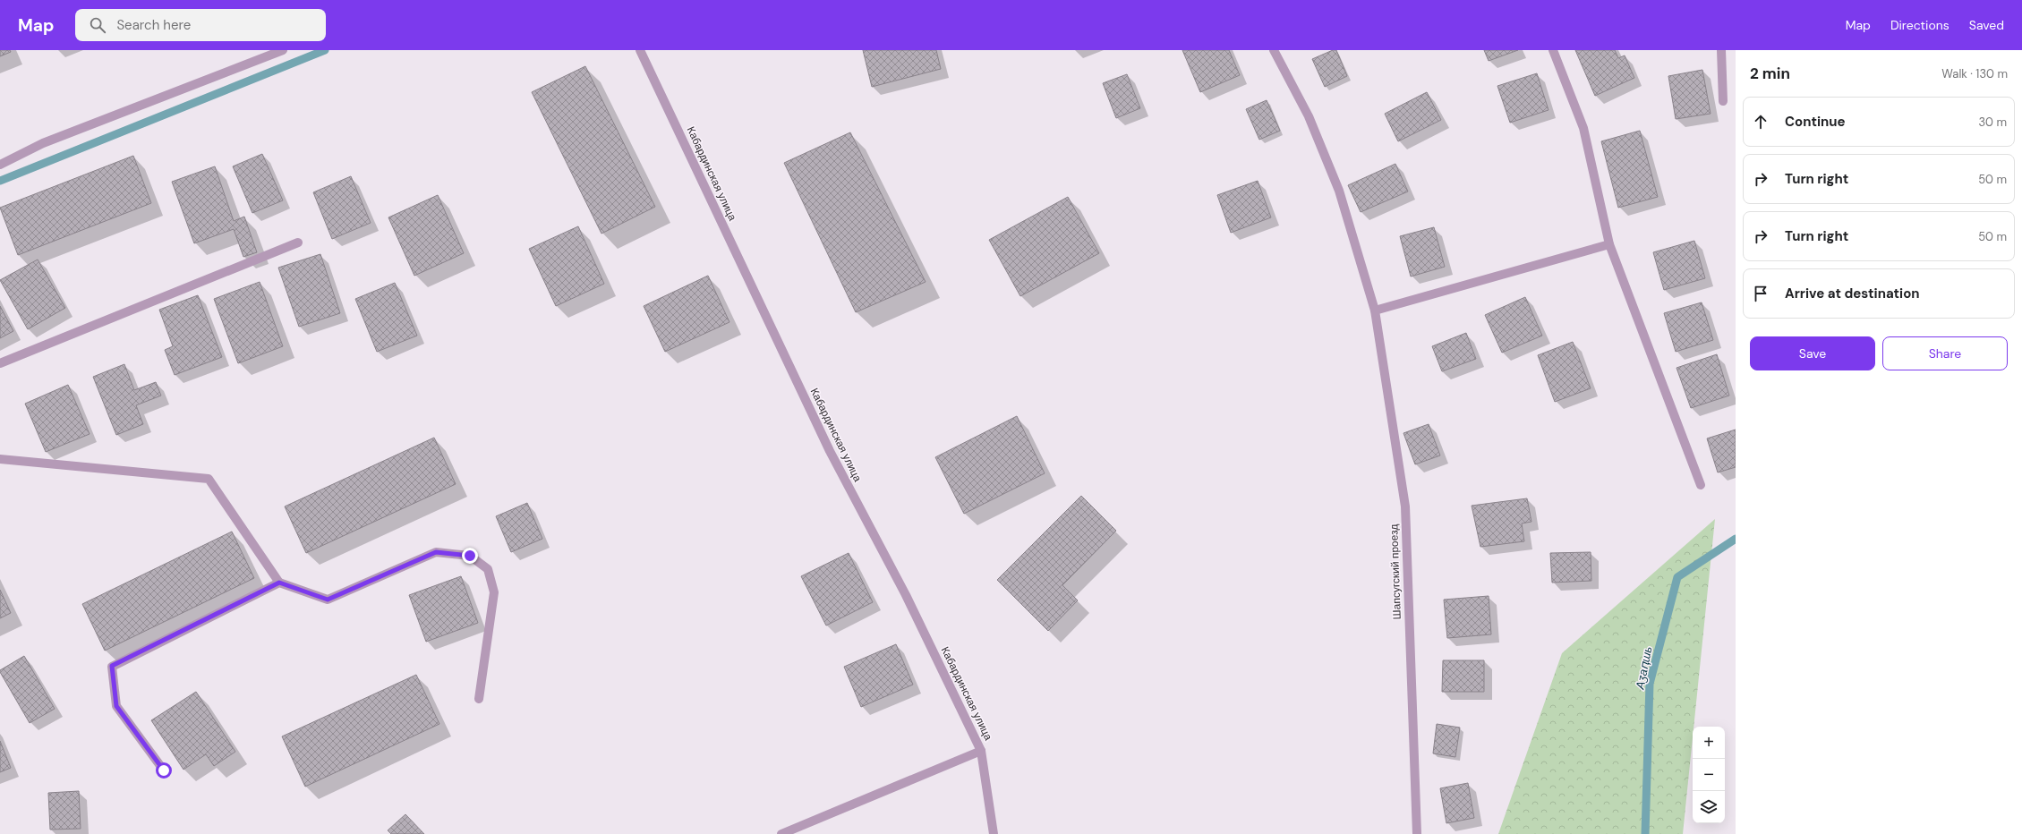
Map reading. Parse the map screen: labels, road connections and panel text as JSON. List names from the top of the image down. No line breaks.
{"streets":{"street":["Кабардинская улица","Шапсугский проезд"]},"water":["Аӡаԥшь"],"page":{"header":"Map","search":"Search here","nav":["Map","Directions","Saved"],"heading":["2 min","Walk · 130 m"],"list":[["Continue","30 m"],["Turn right","50 m"],["Turn right","50 m"],"Arrive at destination"],"buttons":["Save","Share"],"map_buttons":["+","−"]}}
